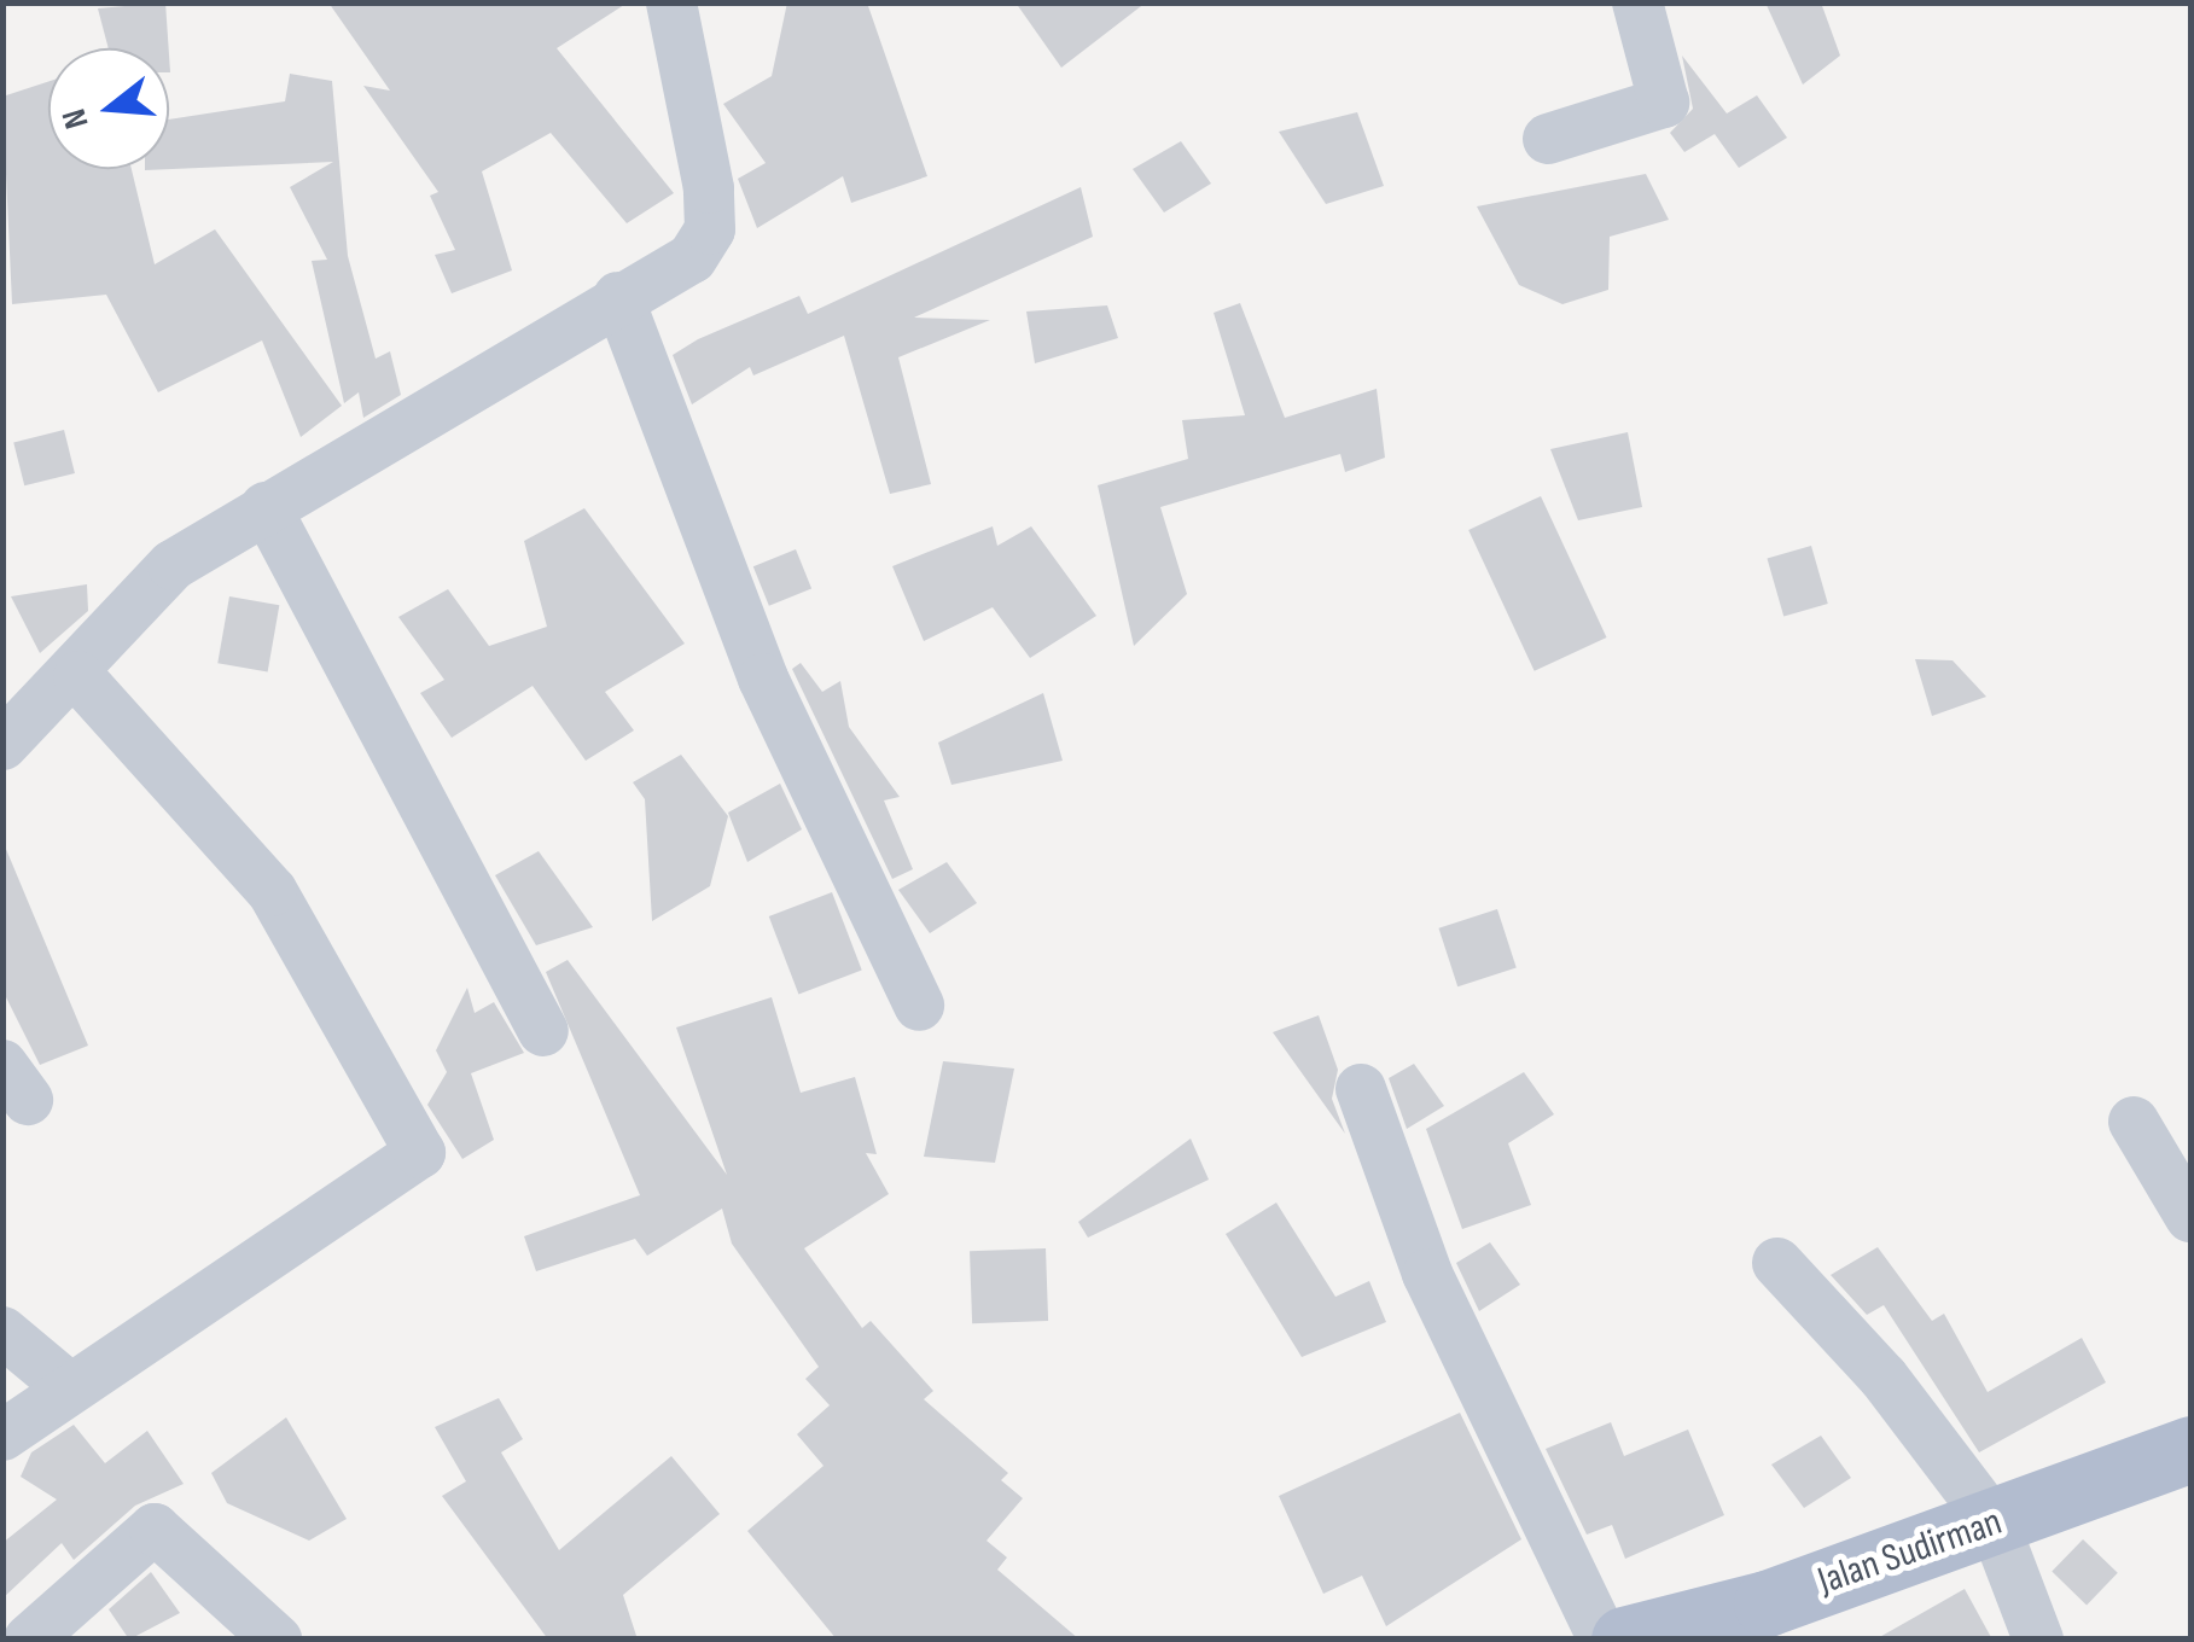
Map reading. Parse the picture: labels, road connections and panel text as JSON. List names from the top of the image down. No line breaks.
{"streets":{"main road":["Jalan Sudirman"]},"north":"left"}
